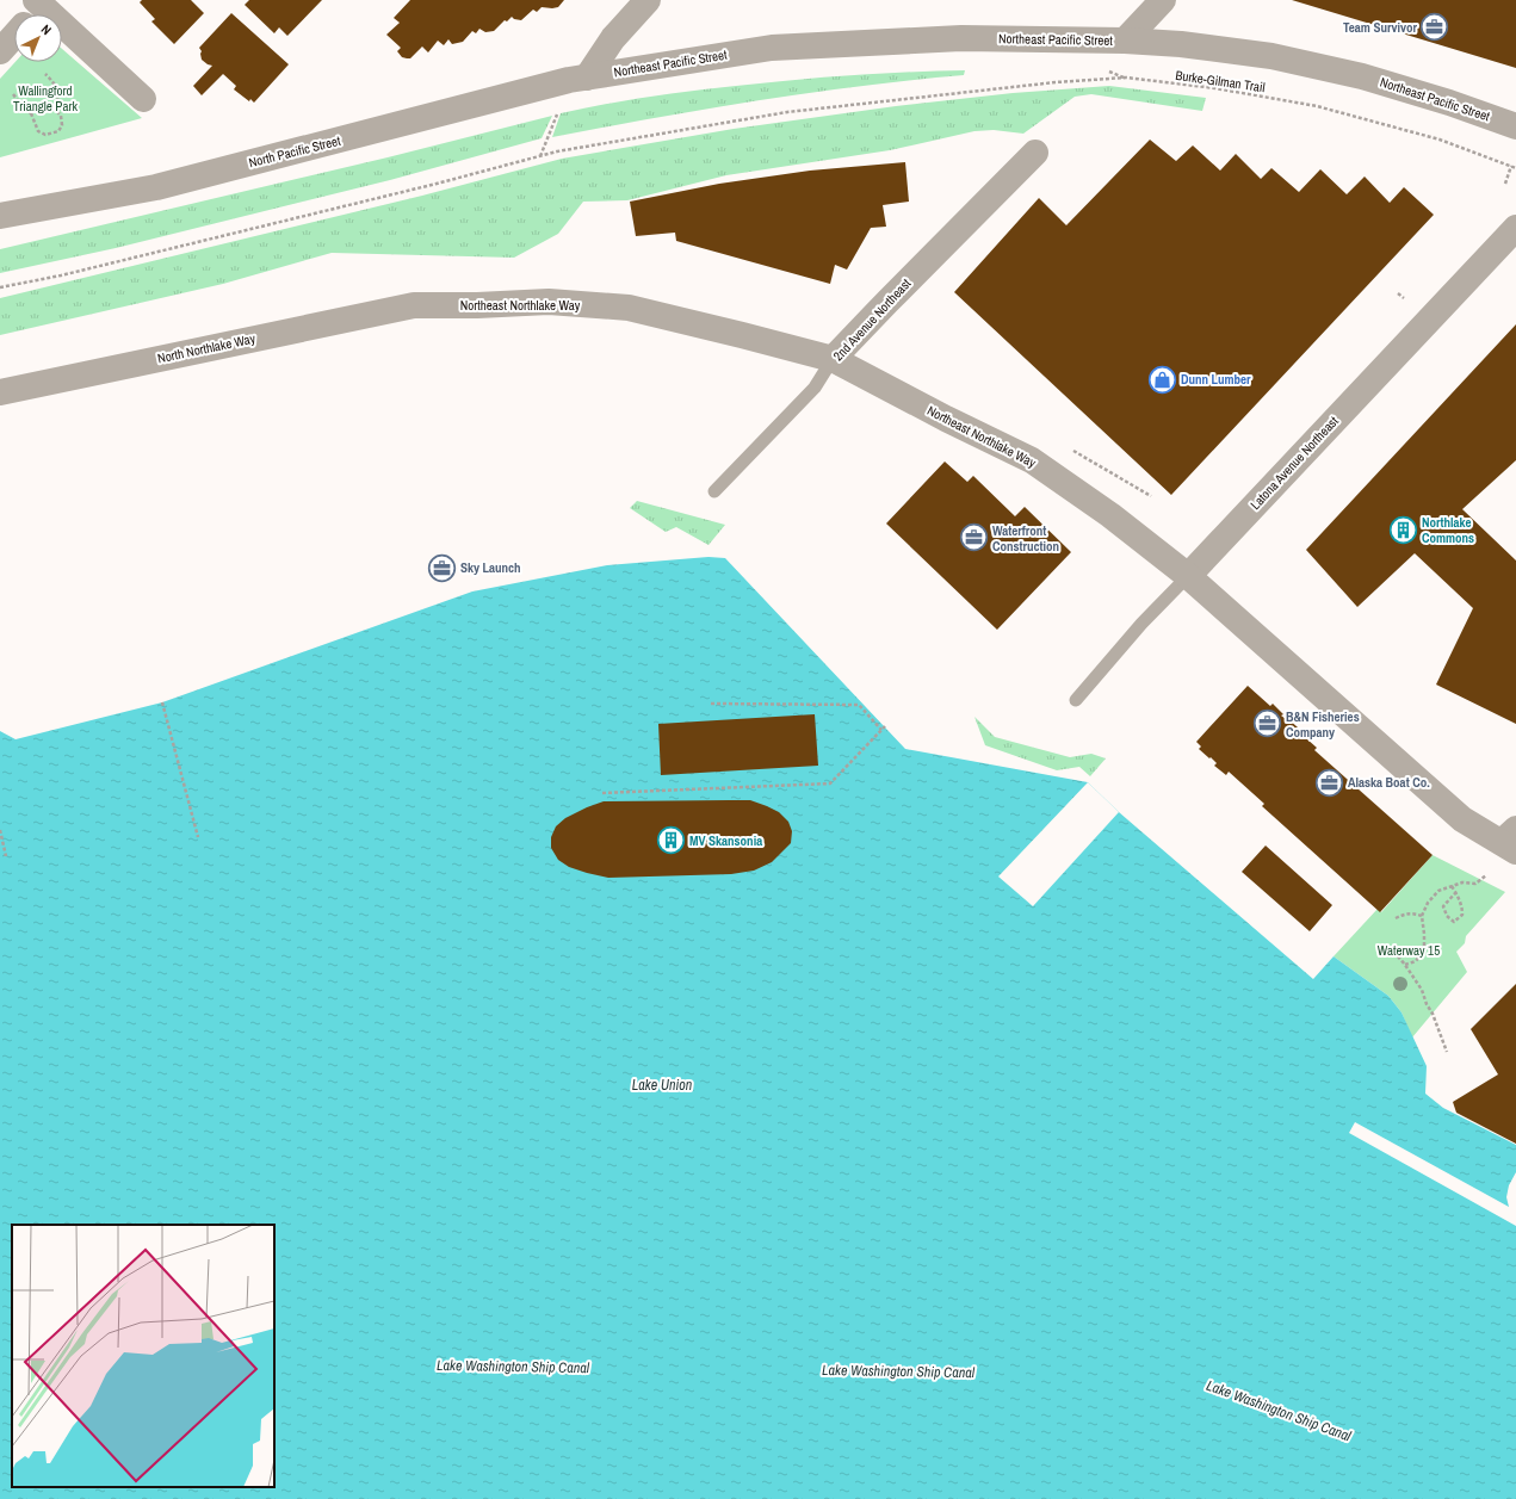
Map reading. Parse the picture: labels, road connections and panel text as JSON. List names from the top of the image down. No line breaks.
{"streets":{"street":["Northeast Pacific Street","North Pacific Street","Northeast Northlake Way","2nd Avenue Northeast","North Northlake Way","Latona Avenue Northeast"],"path":["Burke-Gilman Trail"]},"crossings":[["Northeast Pacific Street","North Pacific Street"],["Northeast Northlake Way","2nd Avenue Northeast"],["Northeast Northlake Way","North Northlake Way"],["Northeast Northlake Way","Latona Avenue Northeast"]],"water":["Lake Union","Lake Washington Ship Canal"],"parks":["Wallingford Triangle Park","Waterway 15"],"places":{"office":["Team Survivor","Waterfront Construction","Sky Launch","B&N Fisheries Company","Alaska Boat Co."],"shop":["Dunn Lumber"],"building":["Northlake Commons","MV Skansonia"]},"north":"top right"}
